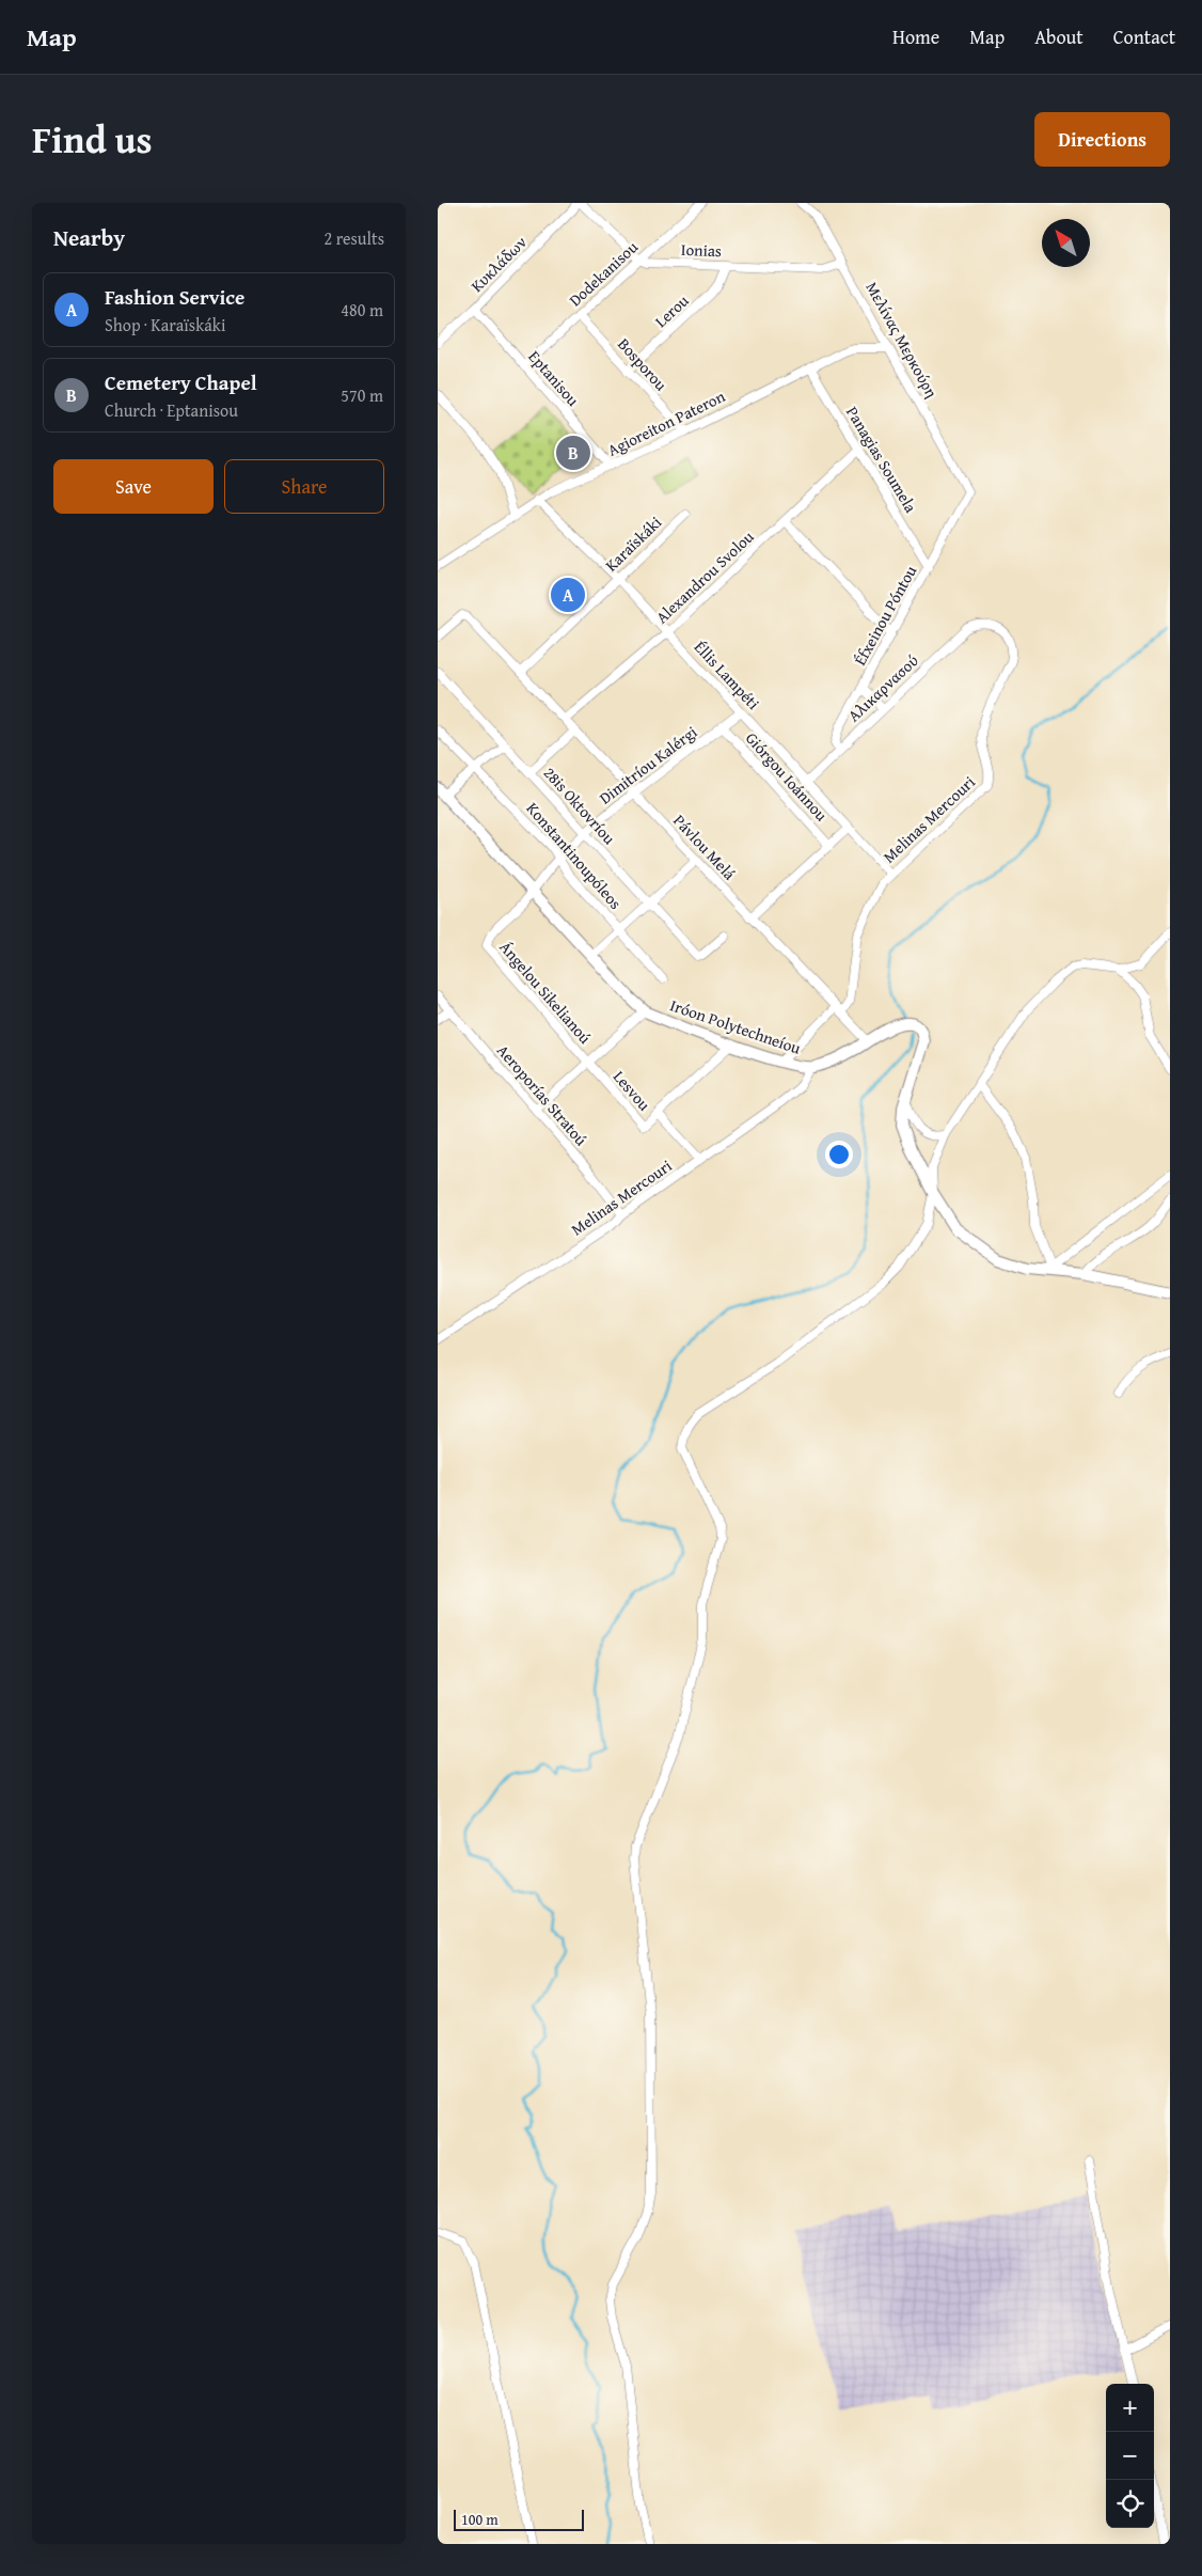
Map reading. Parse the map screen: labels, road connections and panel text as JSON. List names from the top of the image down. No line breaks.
{"streets":{"street":["Ionias","Κυκλάδων","Dodekanisou","Lerou","Μελίνας Μερκούρη","Bosporou","Eptanisou","Agioreiton Pateron","Panagias Soumela","Karaïskáki","Alexandrou Svolou","Éfxeinou Póntou","Éllis Lampéti","Αλικαρνασού","Dimitríou Kalérgi","Giórgou Ioánnou","28is Oktovríou","Melinas Mercouri","Pávlou Melá","Konstantinoupóleos","Ángelou Sikelianoú","Iróon Polytechneíou","Lesvou","Aeroporías Stratoú"]},"crossings":[["Ionias","Dodekanisou"],["Ionias","Lerou"],["Ionias","Μελίνας Μερκούρη"],["Κυκλάδων","Eptanisou"],["Dodekanisou","Bosporou"],["Dodekanisou","Eptanisou"],["Lerou","Bosporou"],["Μελίνας Μερκούρη","Agioreiton Pateron"],["Μελίνας Μερκούρη","Éfxeinou Póntou"],["Bosporou","Agioreiton Pateron"],["Eptanisou","Agioreiton Pateron"],["Agioreiton Pateron","Panagias Soumela"],["Agioreiton Pateron","Éllis Lampéti"],["Panagias Soumela","Alexandrou Svolou"],["Panagias Soumela","Éfxeinou Póntou"],["Karaïskáki","Éllis Lampéti"],["Karaïskáki","Pávlou Melá"],["Alexandrou Svolou","Éllis Lampéti"],["Alexandrou Svolou","Pávlou Melá"],["Éfxeinou Póntou","Αλικαρνασού"],["Éllis Lampéti","Αλικαρνασού"],["Éllis Lampéti","Dimitríou Kalérgi"],["Éllis Lampéti","Melinas Mercouri"],["Αλικαρνασού","Melinas Mercouri"],["Dimitríou Kalérgi","Giórgou Ioánnou"],["Dimitríou Kalérgi","28is Oktovríou"],["Dimitríou Kalérgi","Pávlou Melá"],["Dimitríou Kalérgi","Konstantinoupóleos"],["Dimitríou Kalérgi","Ángelou Sikelianoú"],["Dimitríou Kalérgi","Iróon Polytechneíou"],["Melinas Mercouri","Pávlou Melá"],["Melinas Mercouri","Iróon Polytechneíou"],["Melinas Mercouri","Lesvou"],["Melinas Mercouri","Aeroporías Stratoú"],["Pávlou Melá","Iróon Polytechneíou"],["Ángelou Sikelianoú","Lesvou"]],"scale_bar":"100 m","north":"top left","page":{"header":"Map","nav":["Home","Map","About","Contact"],"title":"Find us","buttons":["Directions",["Save","Share"]],"heading":["Nearby","2 results"],"list":[{"mark":"A","name":"Fashion Service","note":"Shop · Karaïskáki","value":"480 m"},{"mark":"B","name":"Cemetery Chapel","note":"Church · Eptanisou","value":"570 m"}],"pins":["B","A"],"map_buttons":["+","−"],"scale":"100 m"}}
